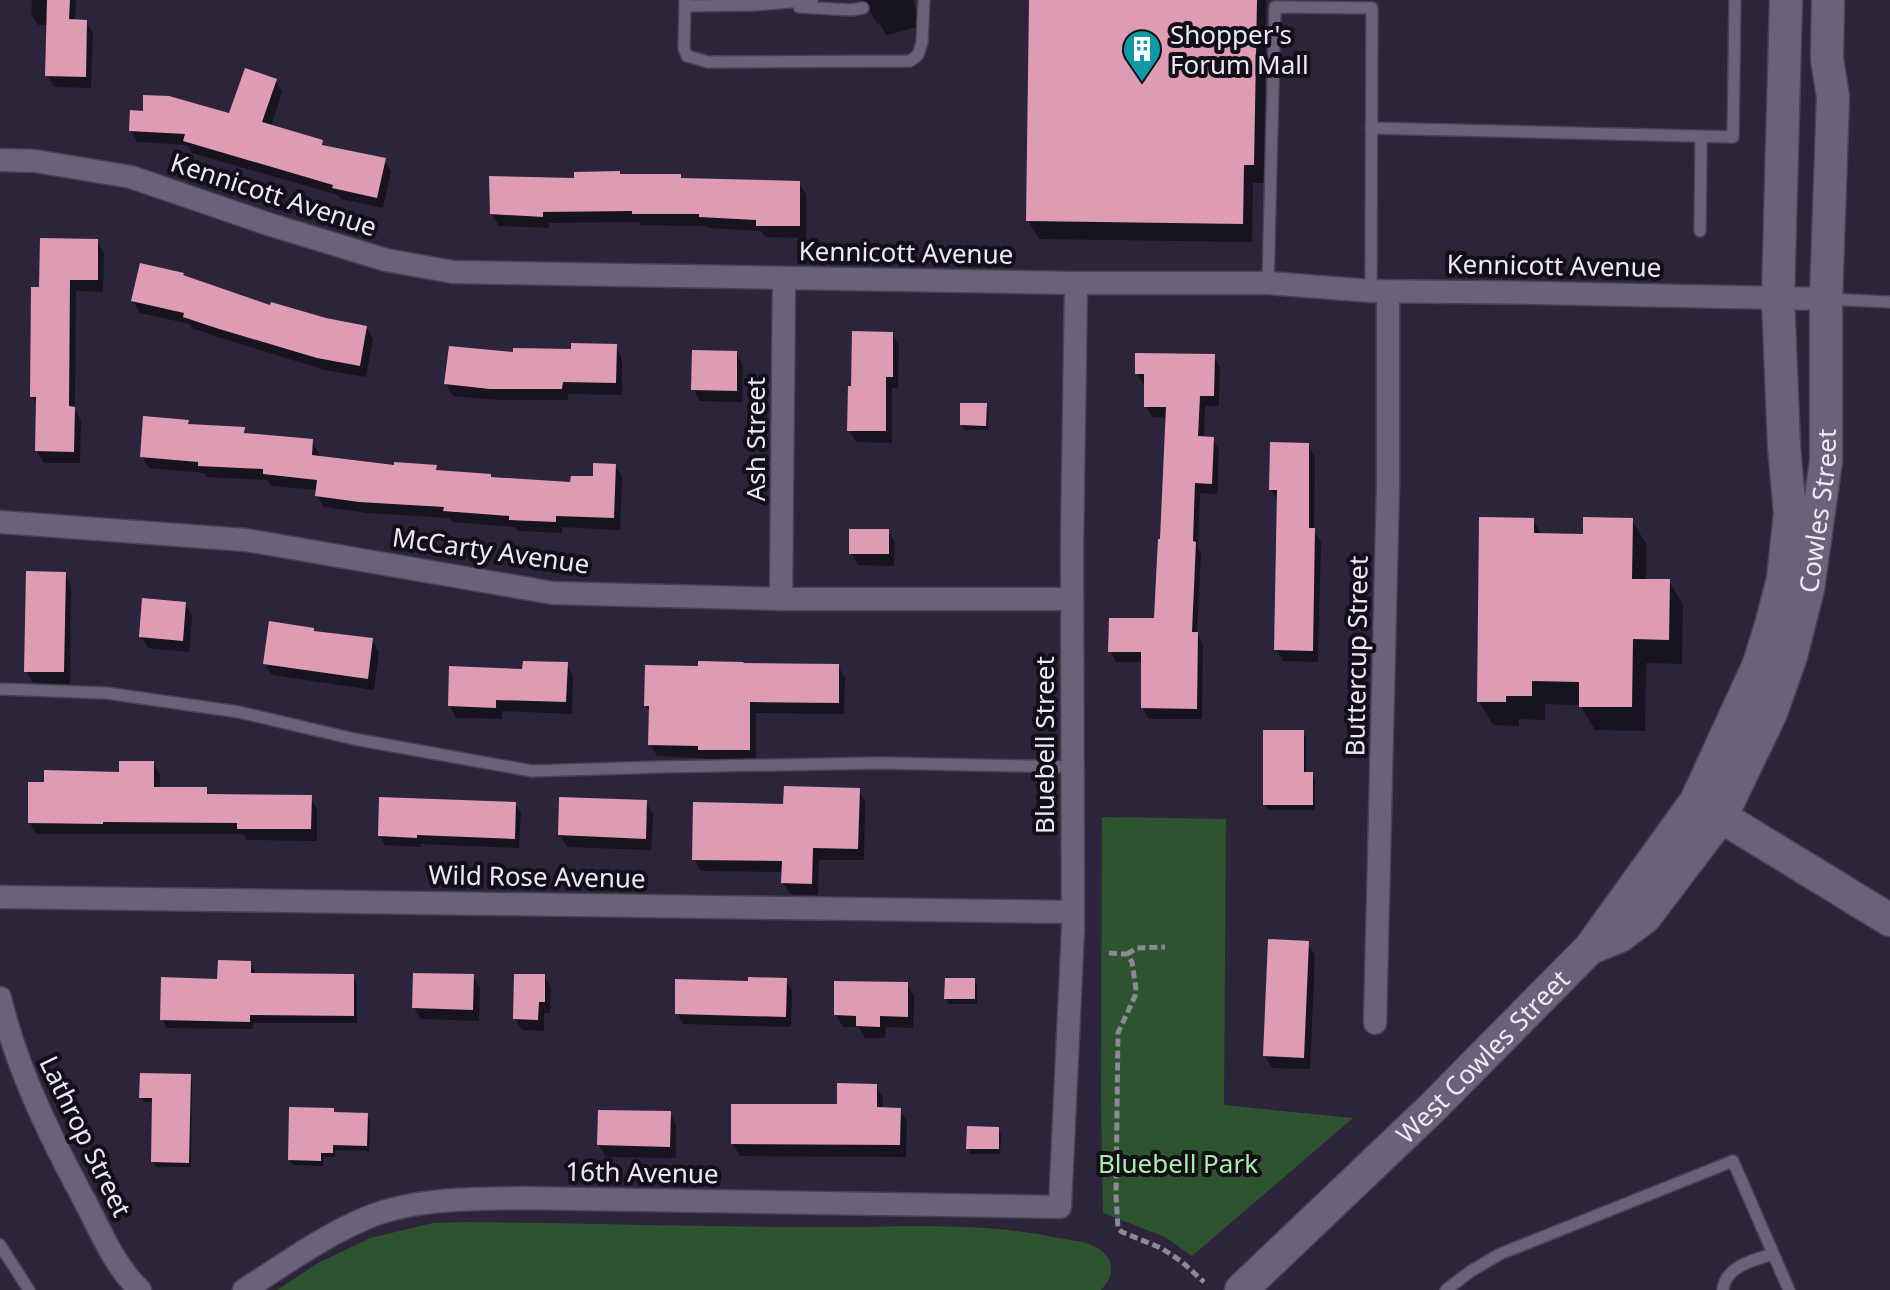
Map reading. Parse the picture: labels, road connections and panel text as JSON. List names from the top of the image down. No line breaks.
{"streets":{"main road":["Cowles Street","West Cowles Street"],"street":["Kennicott Avenue","Ash Street","McCarty Avenue","Buttercup Street","Bluebell Street","Wild Rose Avenue","Lathrop Street","16th Avenue"]},"crossings":[["Kennicott Avenue","Ash Street"],["Kennicott Avenue","Cowles Street"],["Kennicott Avenue","Buttercup Street"],["Kennicott Avenue","Bluebell Street"],["Ash Street","McCarty Avenue"],["Cowles Street","West Cowles Street"],["McCarty Avenue","Bluebell Street"],["Bluebell Street","Wild Rose Avenue"],["Bluebell Street","16th Avenue"]],"parks":["Bluebell Park"],"places":{"building":["Shopper's Forum Mall"]}}
